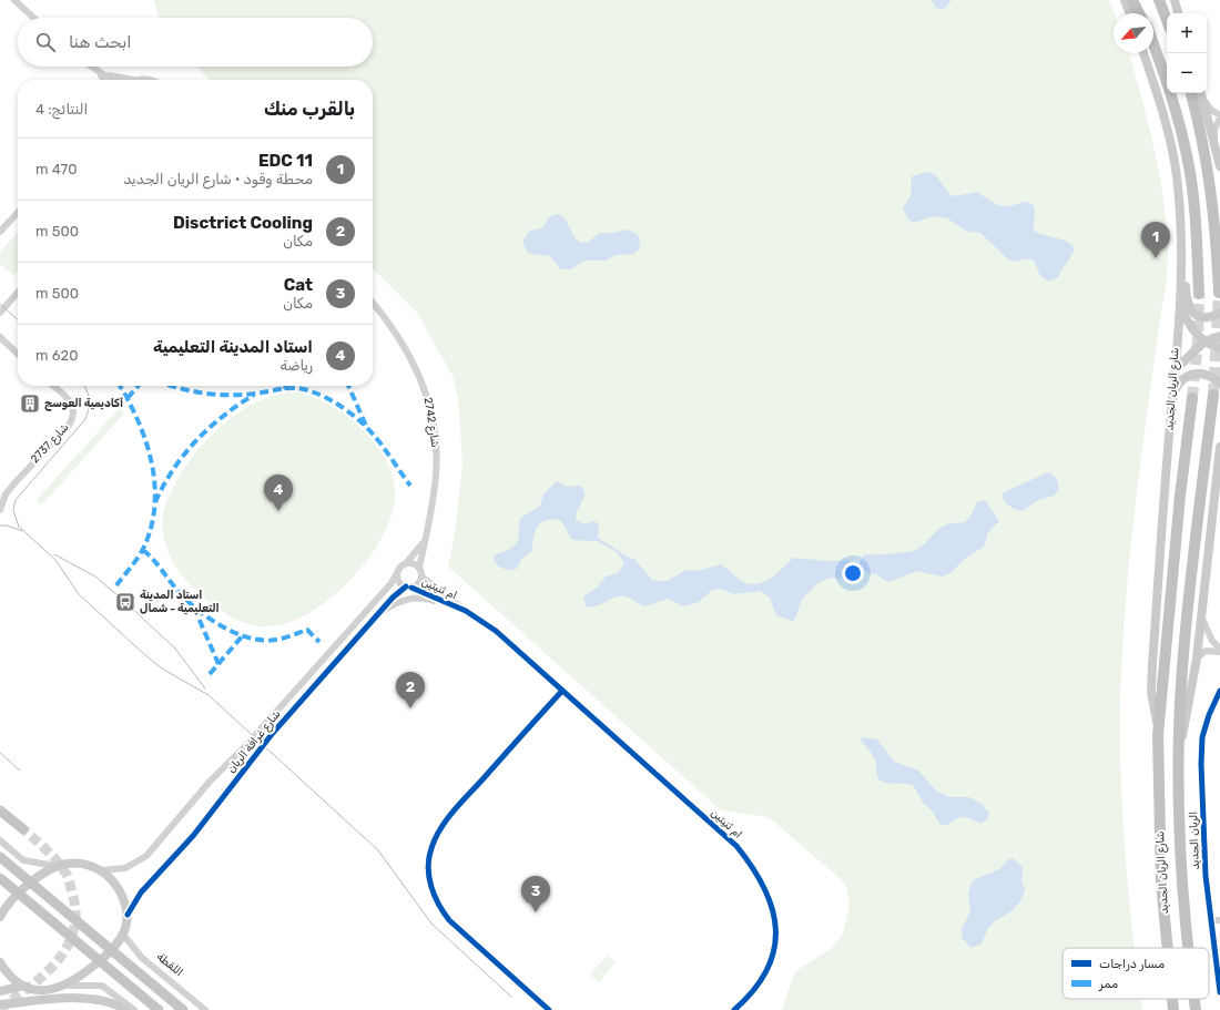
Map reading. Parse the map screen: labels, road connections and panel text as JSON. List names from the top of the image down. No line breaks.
{"streets":{"highway":["شارع الريان الجديد"],"street":["شارع 2742","شارع 2737","ام ثنيتين","شارع غرافة الريان","الريان الجديد","اللقطة"]},"crossings":[["شارع 2742","ام ثنيتين"],["شارع 2742","شارع غرافة الريان"],["ام ثنيتين","شارع غرافة الريان"]],"places":{"building":["أكاديمية العوسج"],"bus stop":["استاد المدينة التعليمية - شمال"]},"legend":["مسار دراجات","ممر"],"north":"bottom left","page":{"map_buttons":["+","−"],"search":"ابحث هنا","heading":["بالقرب منك","النتائج: 4"],"list":[{"mark":"1","name":"EDC 11","note":"محطة وقود · شارع الريان الجديد","value":"470 m"},{"mark":"2","name":"Disctrict Cooling","note":"مكان","value":"500 m"},{"mark":"3","name":"Cat","note":"مكان","value":"500 m"},{"mark":"4","name":"استاد المدينة التعليمية","note":"رياضة","value":"620 m"}],"pins":["1","4","2","3"]}}
